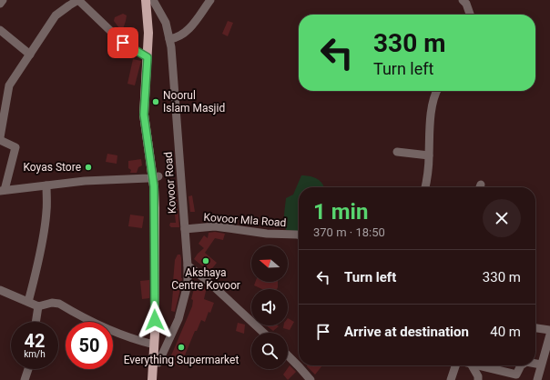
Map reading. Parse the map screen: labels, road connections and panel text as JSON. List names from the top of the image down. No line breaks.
{"streets":{"street":["Kovoor Road","Kovoor Mla Road"]},"crossings":[["Kovoor Road","Kovoor Mla Road"]],"places":["Noorul Islam Masjid","Koyas Store","Akshaya Centre Kovoor","Everything Supermarket"],"north":"left","page":{"turn":["330 m","Turn left"],"heading":["1 min","370 m · 18:50"],"list":[{"name":"Turn left","value":"330 m"},{"name":"Arrive at destination","value":"40 m"}],"speed":"42 km/h","limit":"50"}}
